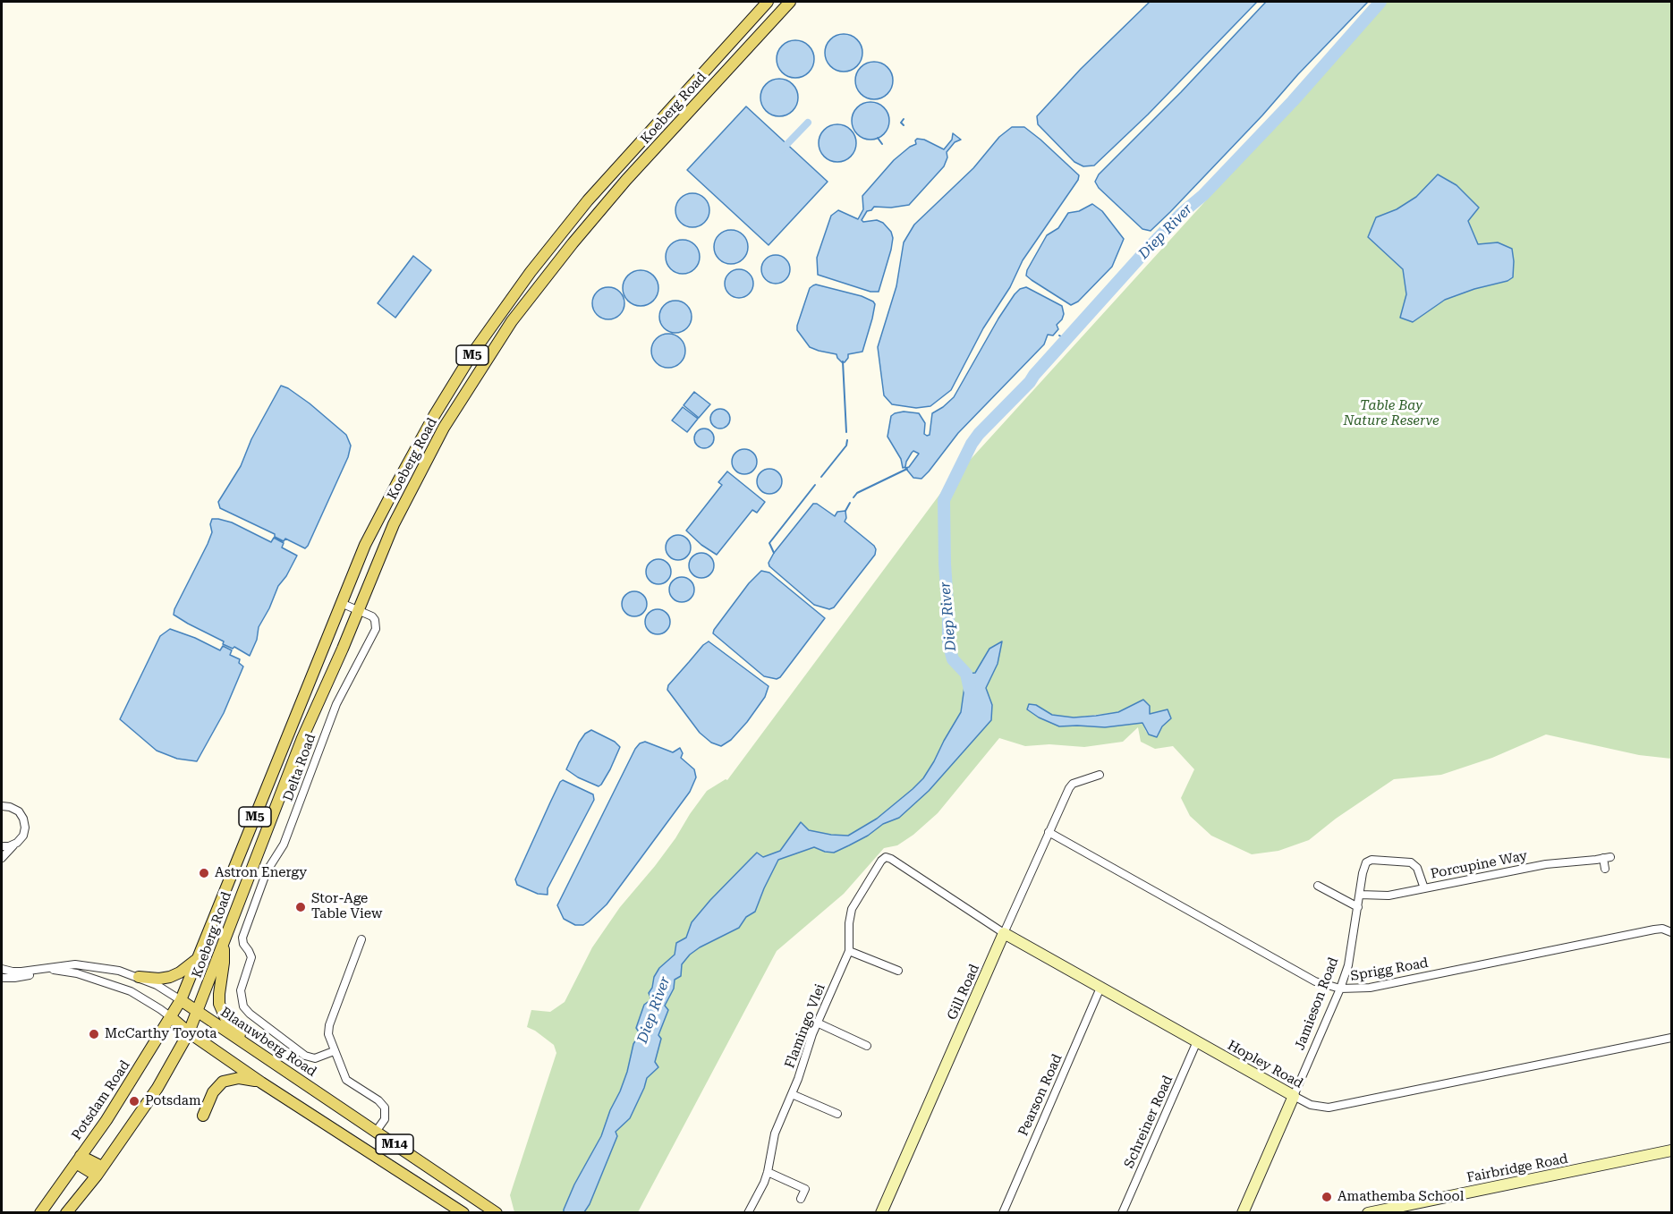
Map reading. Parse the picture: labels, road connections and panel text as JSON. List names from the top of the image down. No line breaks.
{"streets":{"main road":["Koeberg Road","M5","Blaauwberg Road","Potsdam Road","M14"],"street":["Delta Road","Porcupine Way","Sprigg Road","Gill Road","Jamieson Road","Flamingo Vlei","Hopley Road","Pearson Road","Schreiner Road","Fairbridge Road"]},"crossings":[["Koeberg Road","M5"],["Koeberg Road","Delta Road"],["Koeberg Road","Blaauwberg Road"],["Koeberg Road","Potsdam Road"],["M5","Blaauwberg Road"],["M5","M14"],["Porcupine Way","Jamieson Road"],["Sprigg Road","Gill Road"],["Sprigg Road","Jamieson Road"],["Gill Road","Hopley Road"],["Jamieson Road","Hopley Road"],["Flamingo Vlei","Hopley Road"],["Blaauwberg Road","Potsdam Road"],["Hopley Road","Pearson Road"],["Hopley Road","Schreiner Road"],["Potsdam Road","M14"]],"water":["Diep River"],"parks":["Table Bay Nature Reserve"],"places":["Astron Energy","Stor-Age Table View","McCarthy Toyota","Potsdam","Amathemba School"]}
